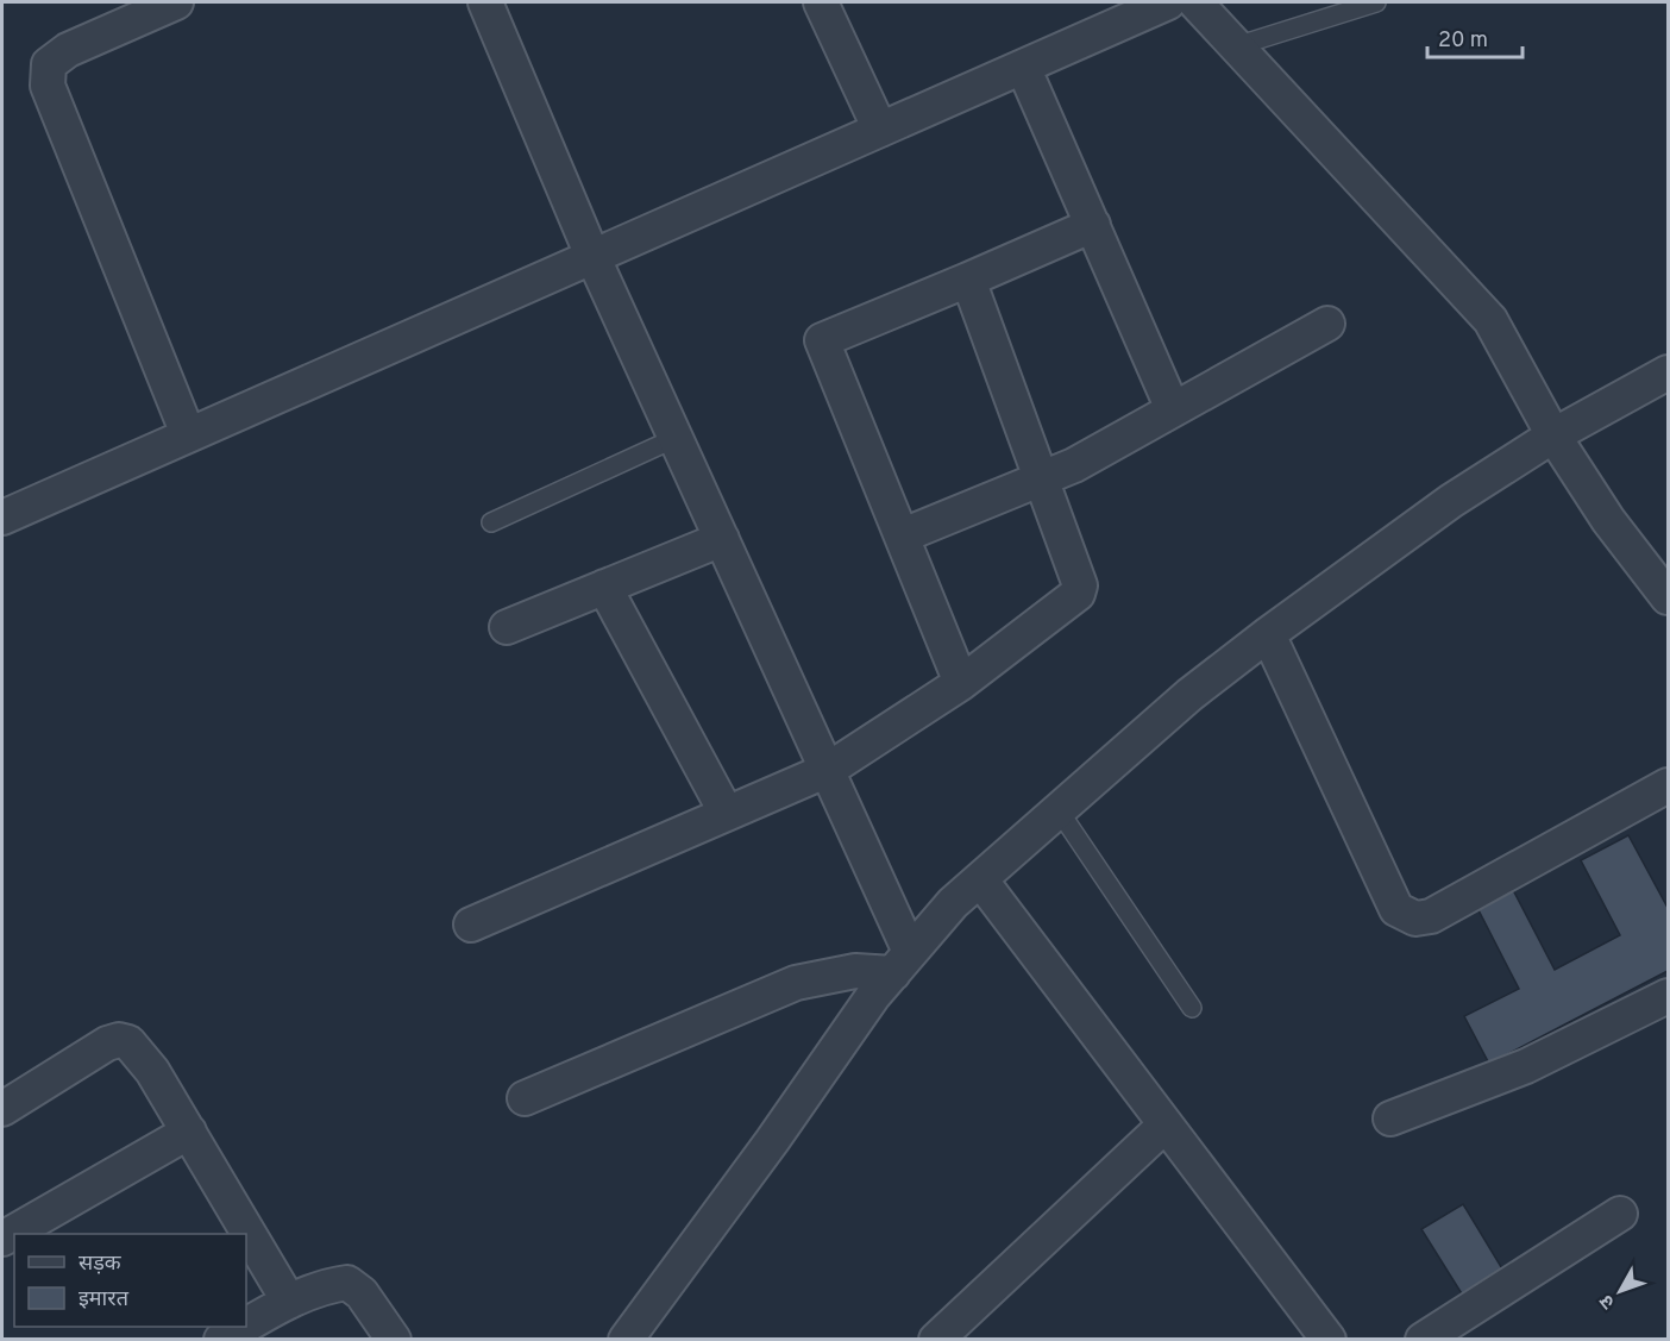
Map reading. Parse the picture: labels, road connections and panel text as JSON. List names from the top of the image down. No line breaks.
{"legend":["सड़क","इमारत"],"scale_bar":"20 m","north":"bottom left"}
